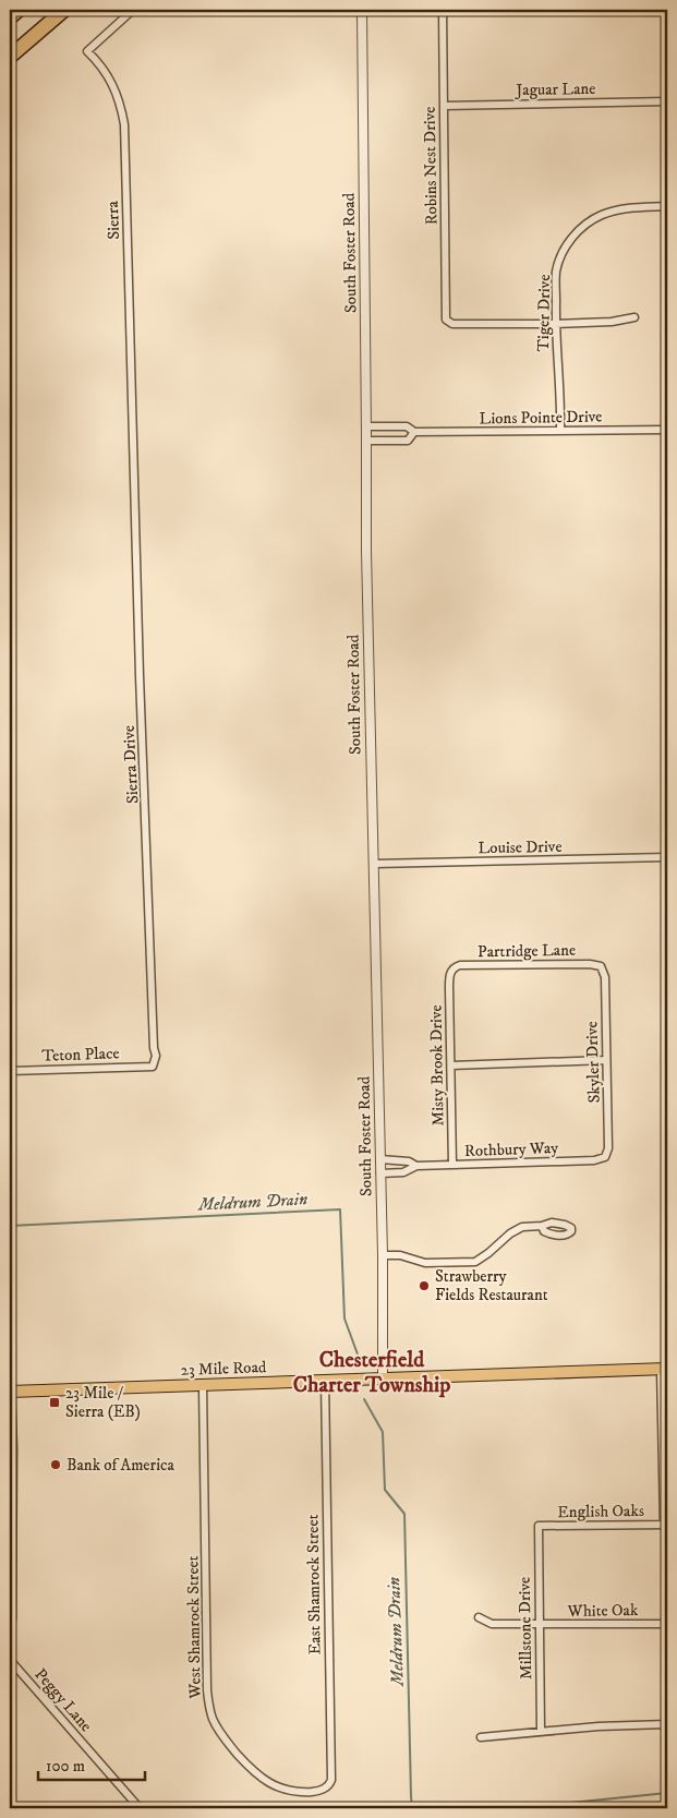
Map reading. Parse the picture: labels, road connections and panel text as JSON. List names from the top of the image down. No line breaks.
{"streets":{"main road":["23 Mile Road"],"street":["Jaguar Lane","Robins Nest Drive","Sierra","South Foster Road","Tiger Drive","Lions Pointe Drive","Sierra Drive","Louise Drive","Partridge Lane","Teton Place","Skyler Drive","Misty Brook Drive","Rothbury Way","English Oaks","East Shamrock Street","White Oak","West Shamrock Street","Millstone Drive","Peggy Lane"]},"crossings":[["Jaguar Lane","Robins Nest Drive"],["Robins Nest Drive","Tiger Drive"],["Sierra","Sierra Drive"],["South Foster Road","Louise Drive"],["South Foster Road","Rothbury Way"],["South Foster Road","23 Mile Road"],["Tiger Drive","Lions Pointe Drive"],["Sierra Drive","Teton Place"],["Partridge Lane","Skyler Drive"],["Partridge Lane","Misty Brook Drive"],["Skyler Drive","Rothbury Way"],["Misty Brook Drive","Rothbury Way"],["23 Mile Road","English Oaks"],["23 Mile Road","East Shamrock Street"],["23 Mile Road","West Shamrock Street"],["English Oaks","Millstone Drive"],["East Shamrock Street","West Shamrock Street"],["White Oak","Millstone Drive"]],"districts":["Chesterfield Charter Township"],"water":["Meldrum Drain"],"places":{"other":["Strawberry Fields Restaurant","Bank of America"],"transit":["23 Mile / Sierra (EB)"]},"scale_bar":"100 m"}
